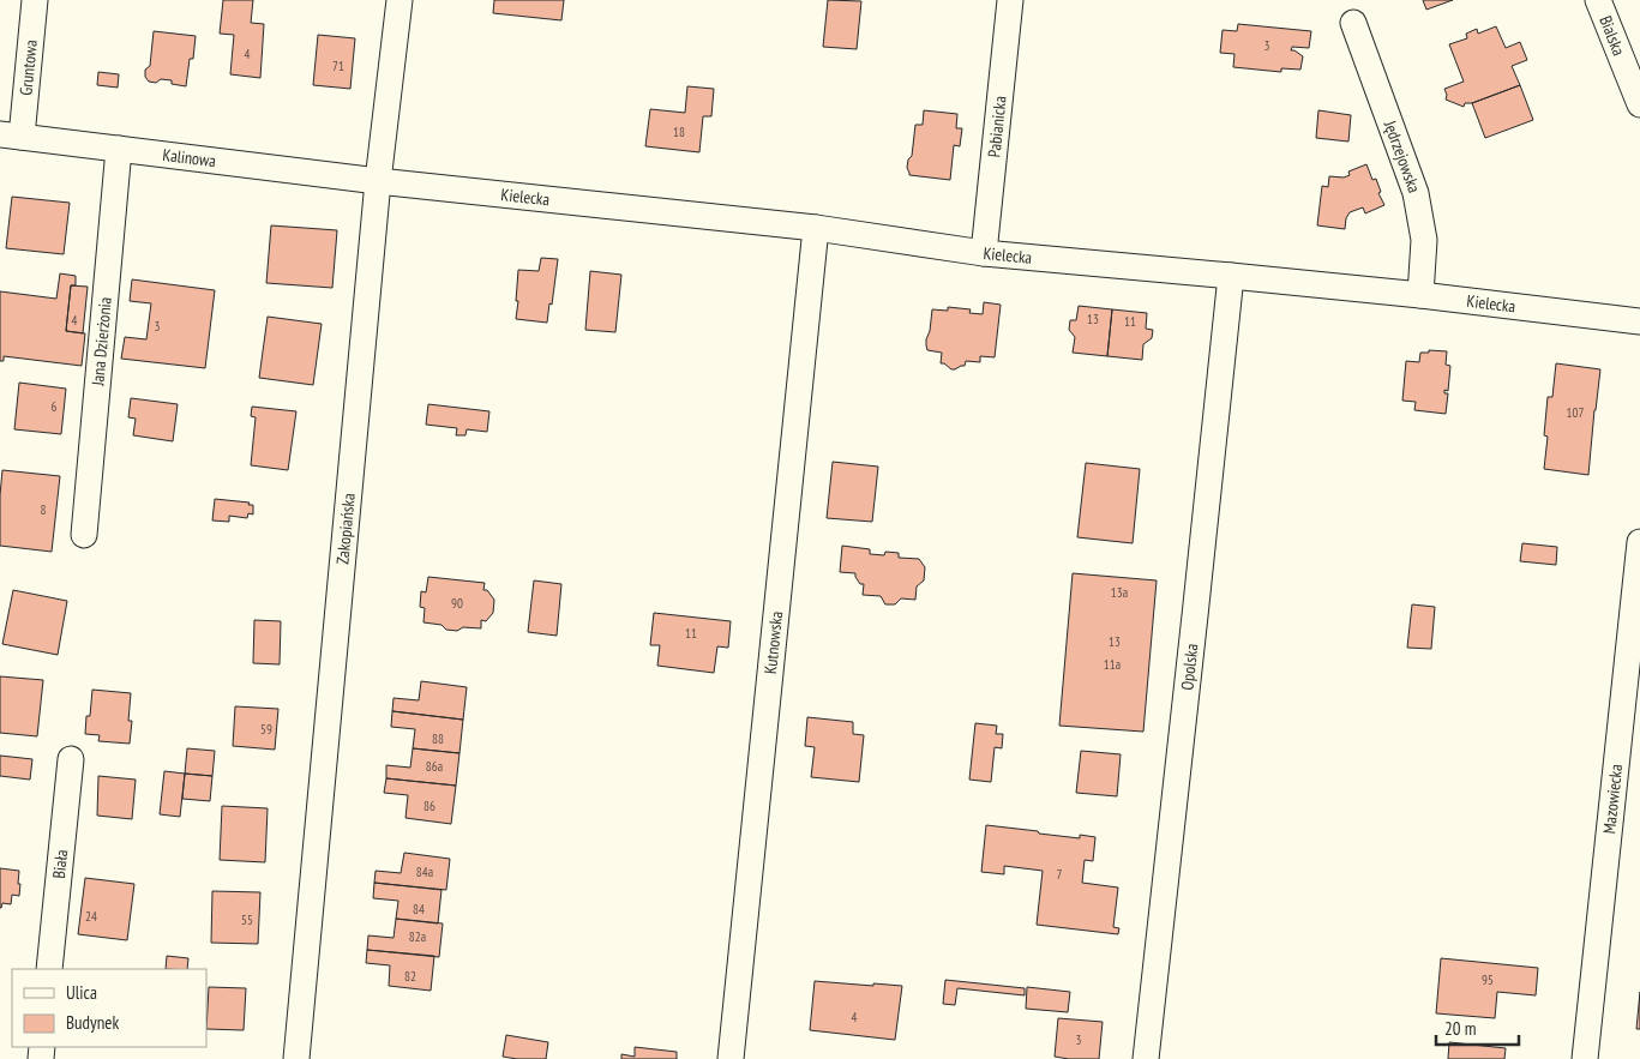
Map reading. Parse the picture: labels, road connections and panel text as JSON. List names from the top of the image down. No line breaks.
{"streets":{"street":["Bialska","Gruntowa","Pabianicka","Kalinowa","Jędrzejowska","Kielecka","Jana Dzierżonia","Zakopiańska","Kutnowska","Opolska","Mazowiecka","Biała"]},"crossings":[["Gruntowa","Kalinowa"],["Pabianicka","Kielecka"],["Kalinowa","Kielecka"],["Kalinowa","Jana Dzierżonia"],["Kalinowa","Zakopiańska"],["Jędrzejowska","Kielecka"],["Kielecka","Zakopiańska"],["Kielecka","Kutnowska"],["Kielecka","Opolska"]],"house_numbers":["3","4","71","18","13","4","11","3","6","107","8","13a","90","11","13","11a","59","88","86a","86","84a","7","84","24","55","82a","82","95","4","3"],"legend":["Ulica","Budynek"],"scale_bar":"20 m"}
